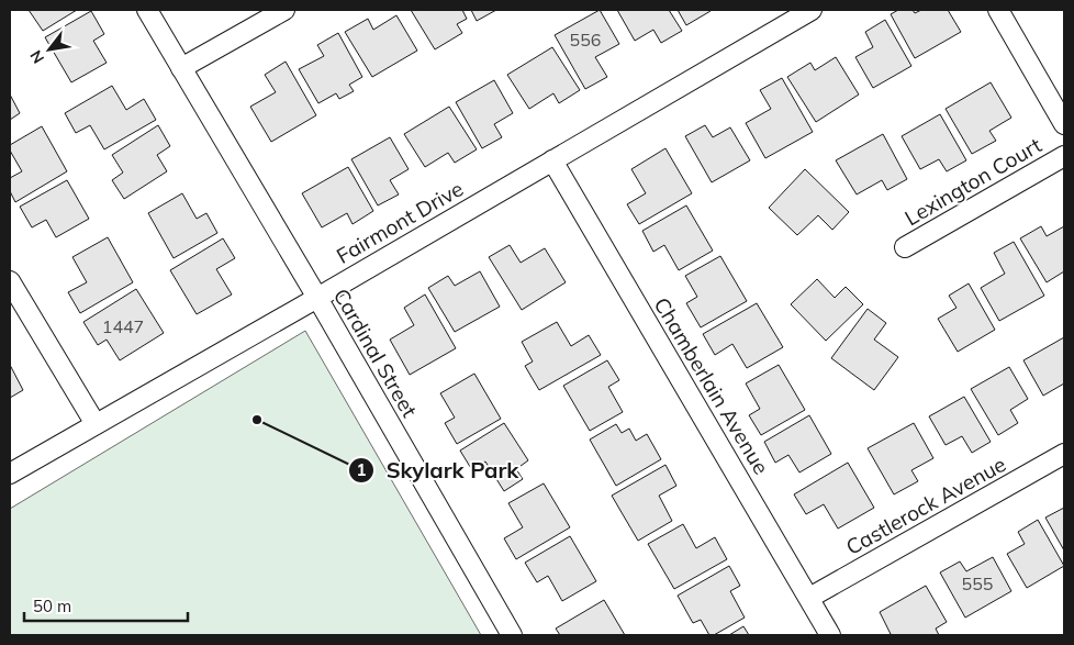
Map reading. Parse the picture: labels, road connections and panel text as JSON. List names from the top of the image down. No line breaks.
{"streets":{"street":["Lexington Court","Fairmont Drive","Cardinal Street","Chamberlain Avenue","Castlerock Avenue"]},"crossings":[["Fairmont Drive","Cardinal Street"],["Fairmont Drive","Chamberlain Avenue"],["Chamberlain Avenue","Castlerock Avenue"]],"places":["Skylark Park"],"house_numbers":["556","1447","555"],"scale_bar":"50 m","north":"bottom left"}
